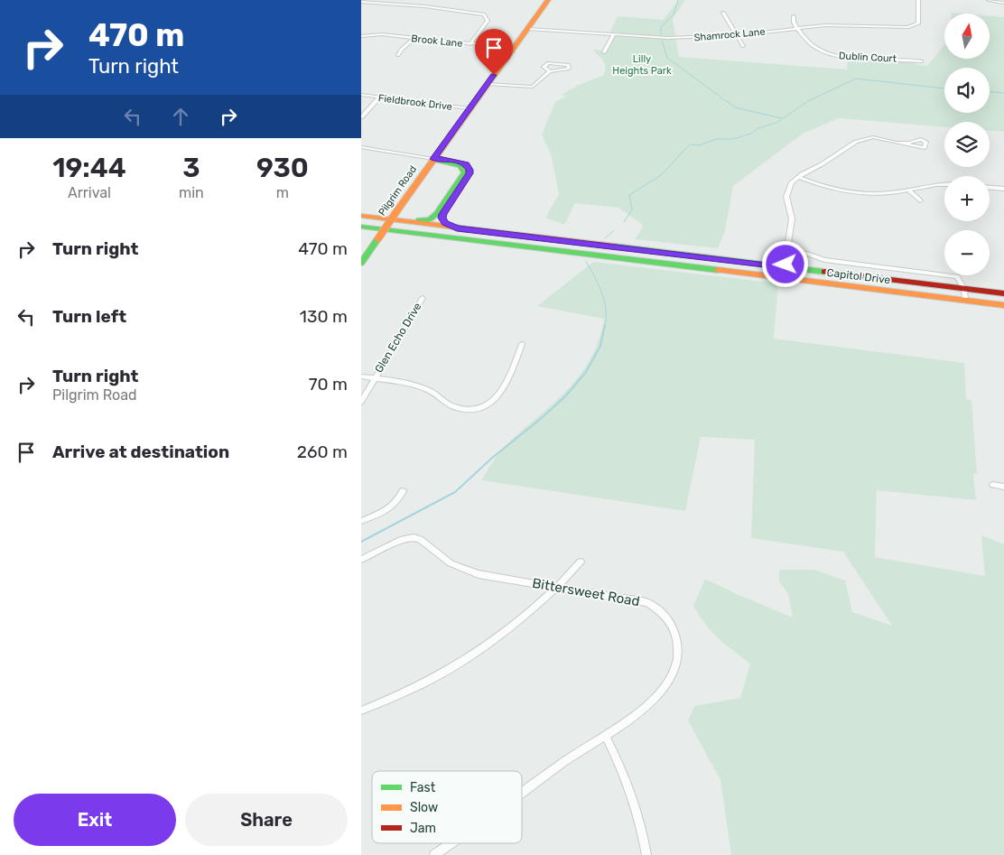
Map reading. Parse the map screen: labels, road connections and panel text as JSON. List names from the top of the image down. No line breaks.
{"streets":{"main road":["Pilgrim Road","Capitol Drive"],"street":["Shamrock Lane","Brook Lane","Dublin Court","Fieldbrook Drive","Glen Echo Drive","Bittersweet Road"]},"crossings":[["Shamrock Lane","Dublin Court"],["Shamrock Lane","Pilgrim Road"],["Brook Lane","Pilgrim Road"],["Fieldbrook Drive","Pilgrim Road"]],"parks":["Lilly Heights Park"],"legend":["Fast","Slow","Jam"],"north":"top","page":{"turn":["470 m","Turn right"],"map_buttons":["+","−"],"eta":["19:44","Arrival","3","min","930","m"],"list":[{"name":"Turn right","value":"470 m"},{"name":"Turn left","value":"130 m"},{"name":"Turn right","note":"Pilgrim Road","value":"70 m"},{"name":"Arrive at destination","value":"260 m"}],"buttons":["Exit","Share"]}}
